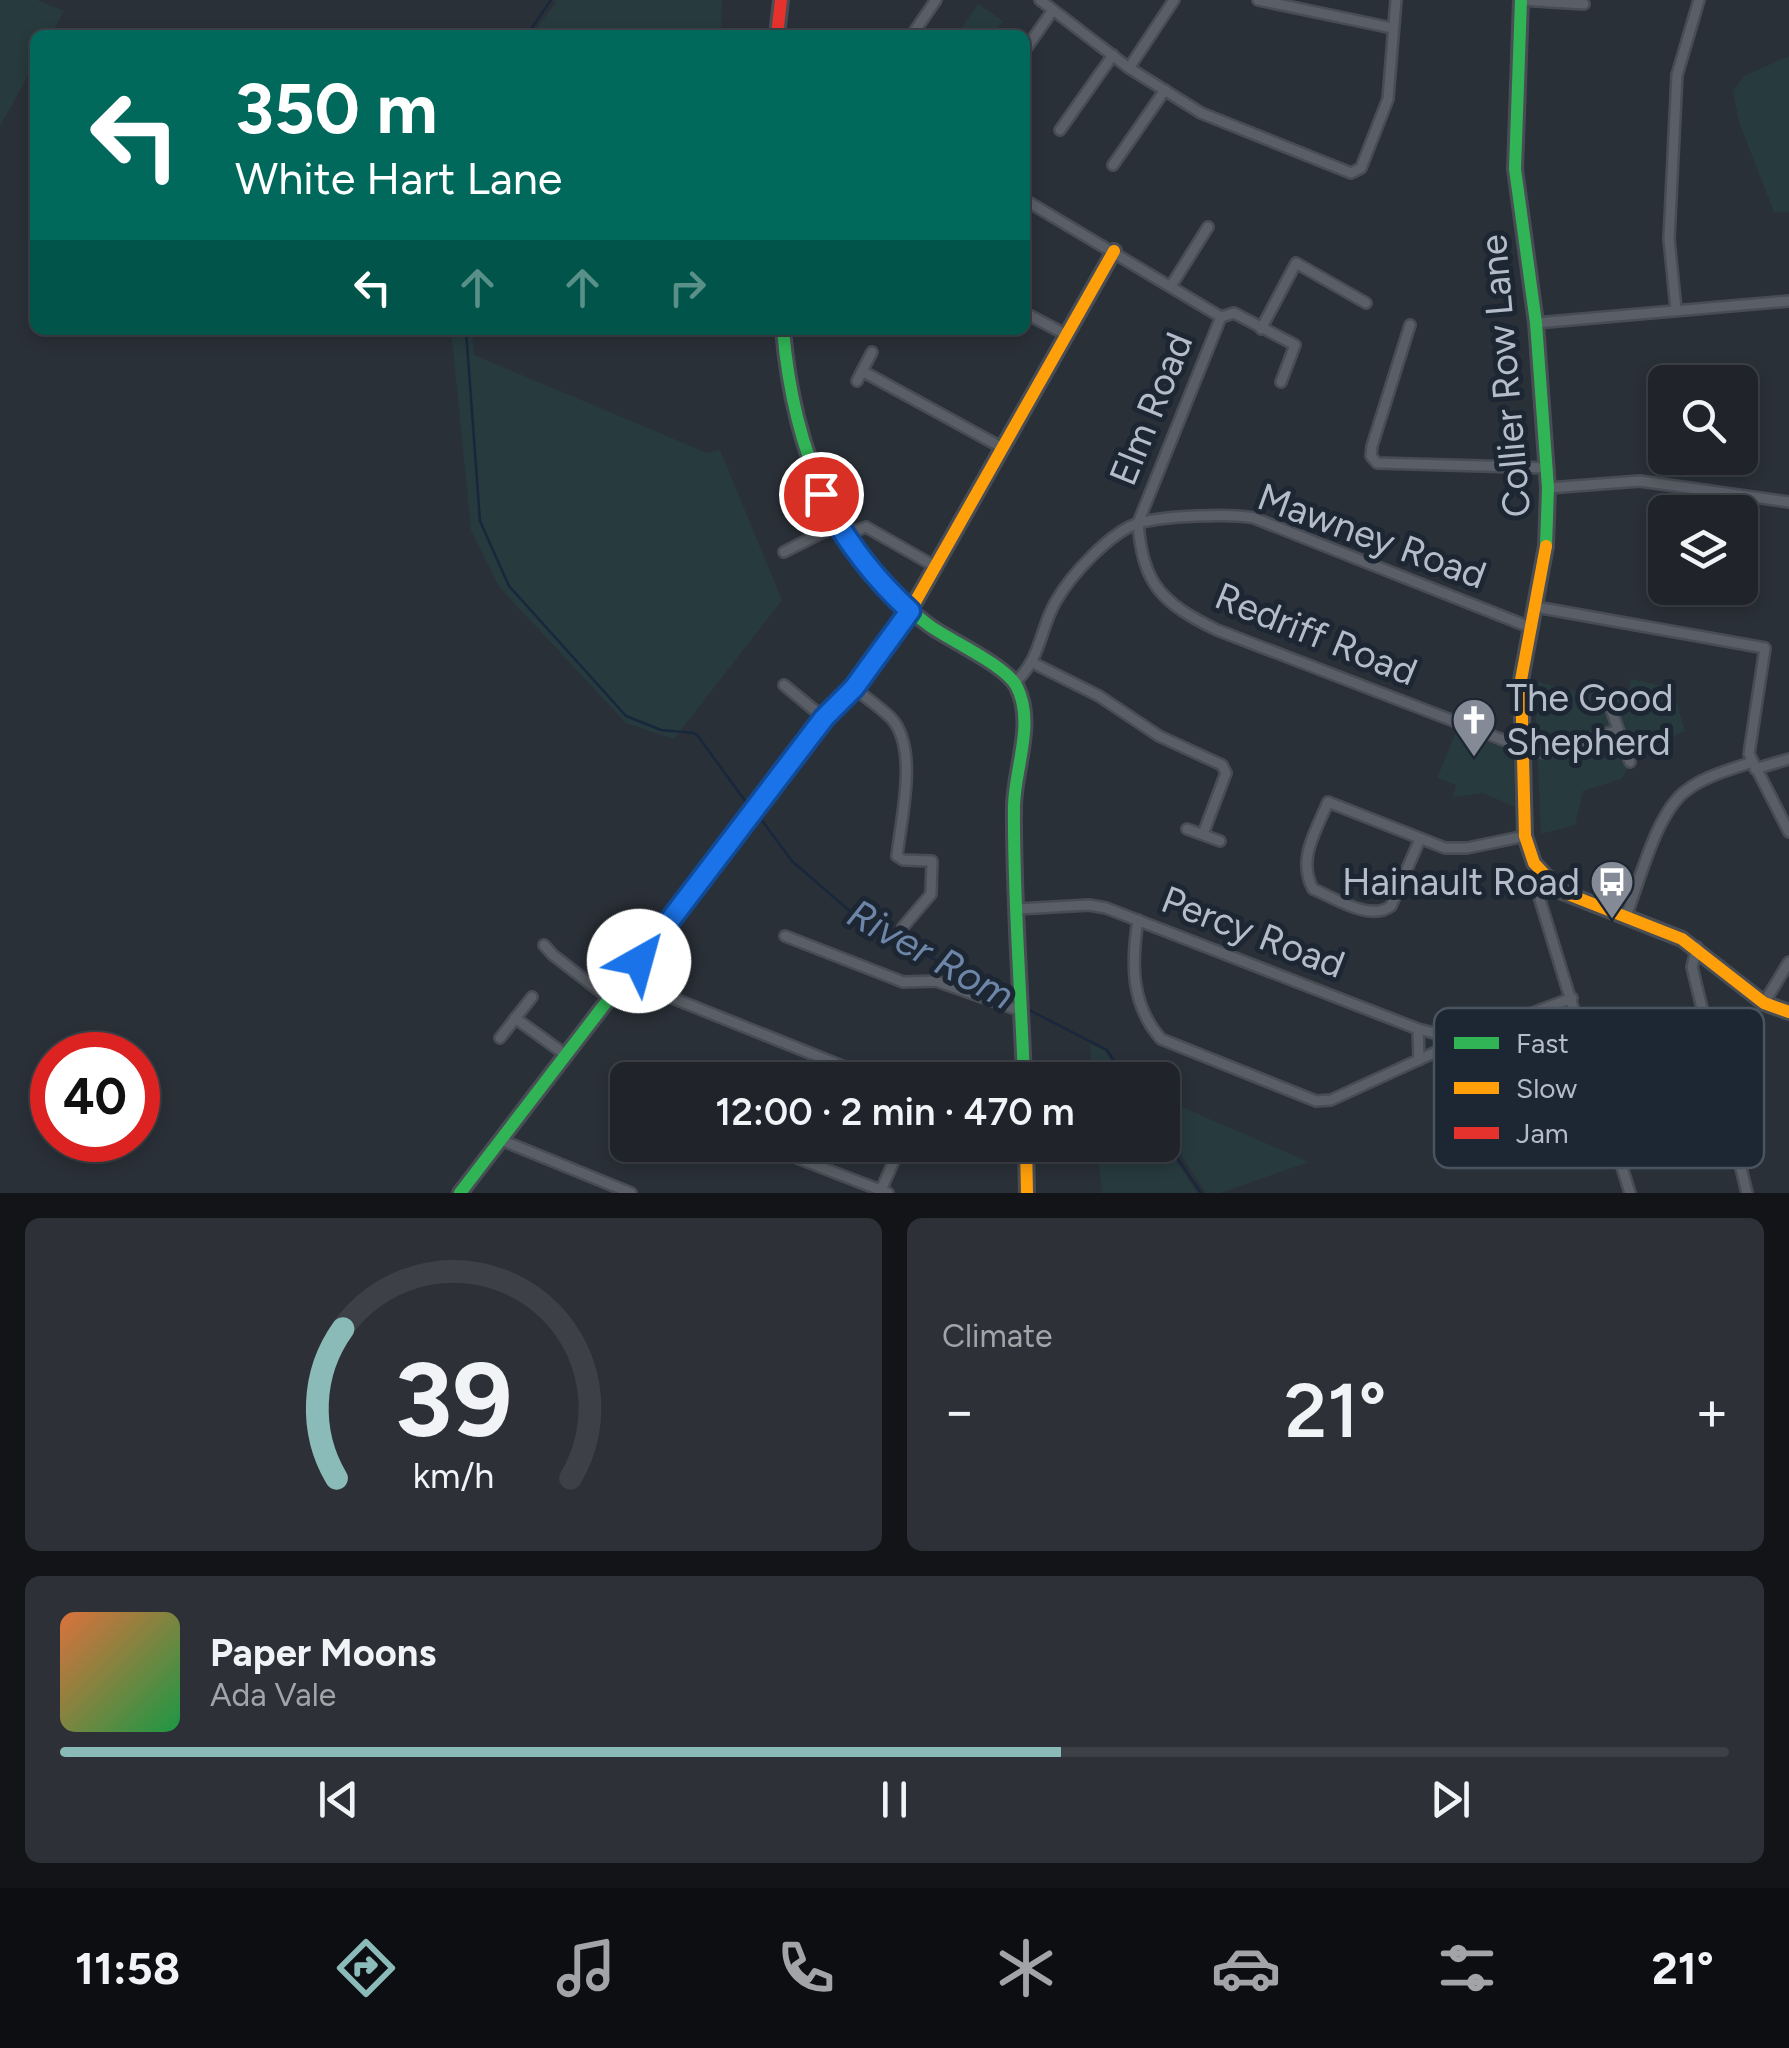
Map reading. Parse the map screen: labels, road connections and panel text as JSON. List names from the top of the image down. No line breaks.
{"streets":{"street":["Collier Row Lane","Elm Road","Mawney Road","Redriff Road","Percy Road"]},"crossings":[["Collier Row Lane","Mawney Road"],["Collier Row Lane","Redriff Road"],["Elm Road","Mawney Road"],["Elm Road","Redriff Road"],["Mawney Road","Redriff Road"]],"water":["River Rom"],"places":{"church":["The Good Shepherd"],"bus stop":["Hainault Road"]},"legend":["Fast","Slow","Jam"],"page":{"turn":["350 m","White Hart Lane"],"limit":"40","trip":"12:00 · 2 min · 470 m","tile":"Climate","heat":["−","21°","+"],"song":["Paper Moons","Ada Vale"],"tabs":["11:58","21°"],"gauge":["39","km/h"]}}
